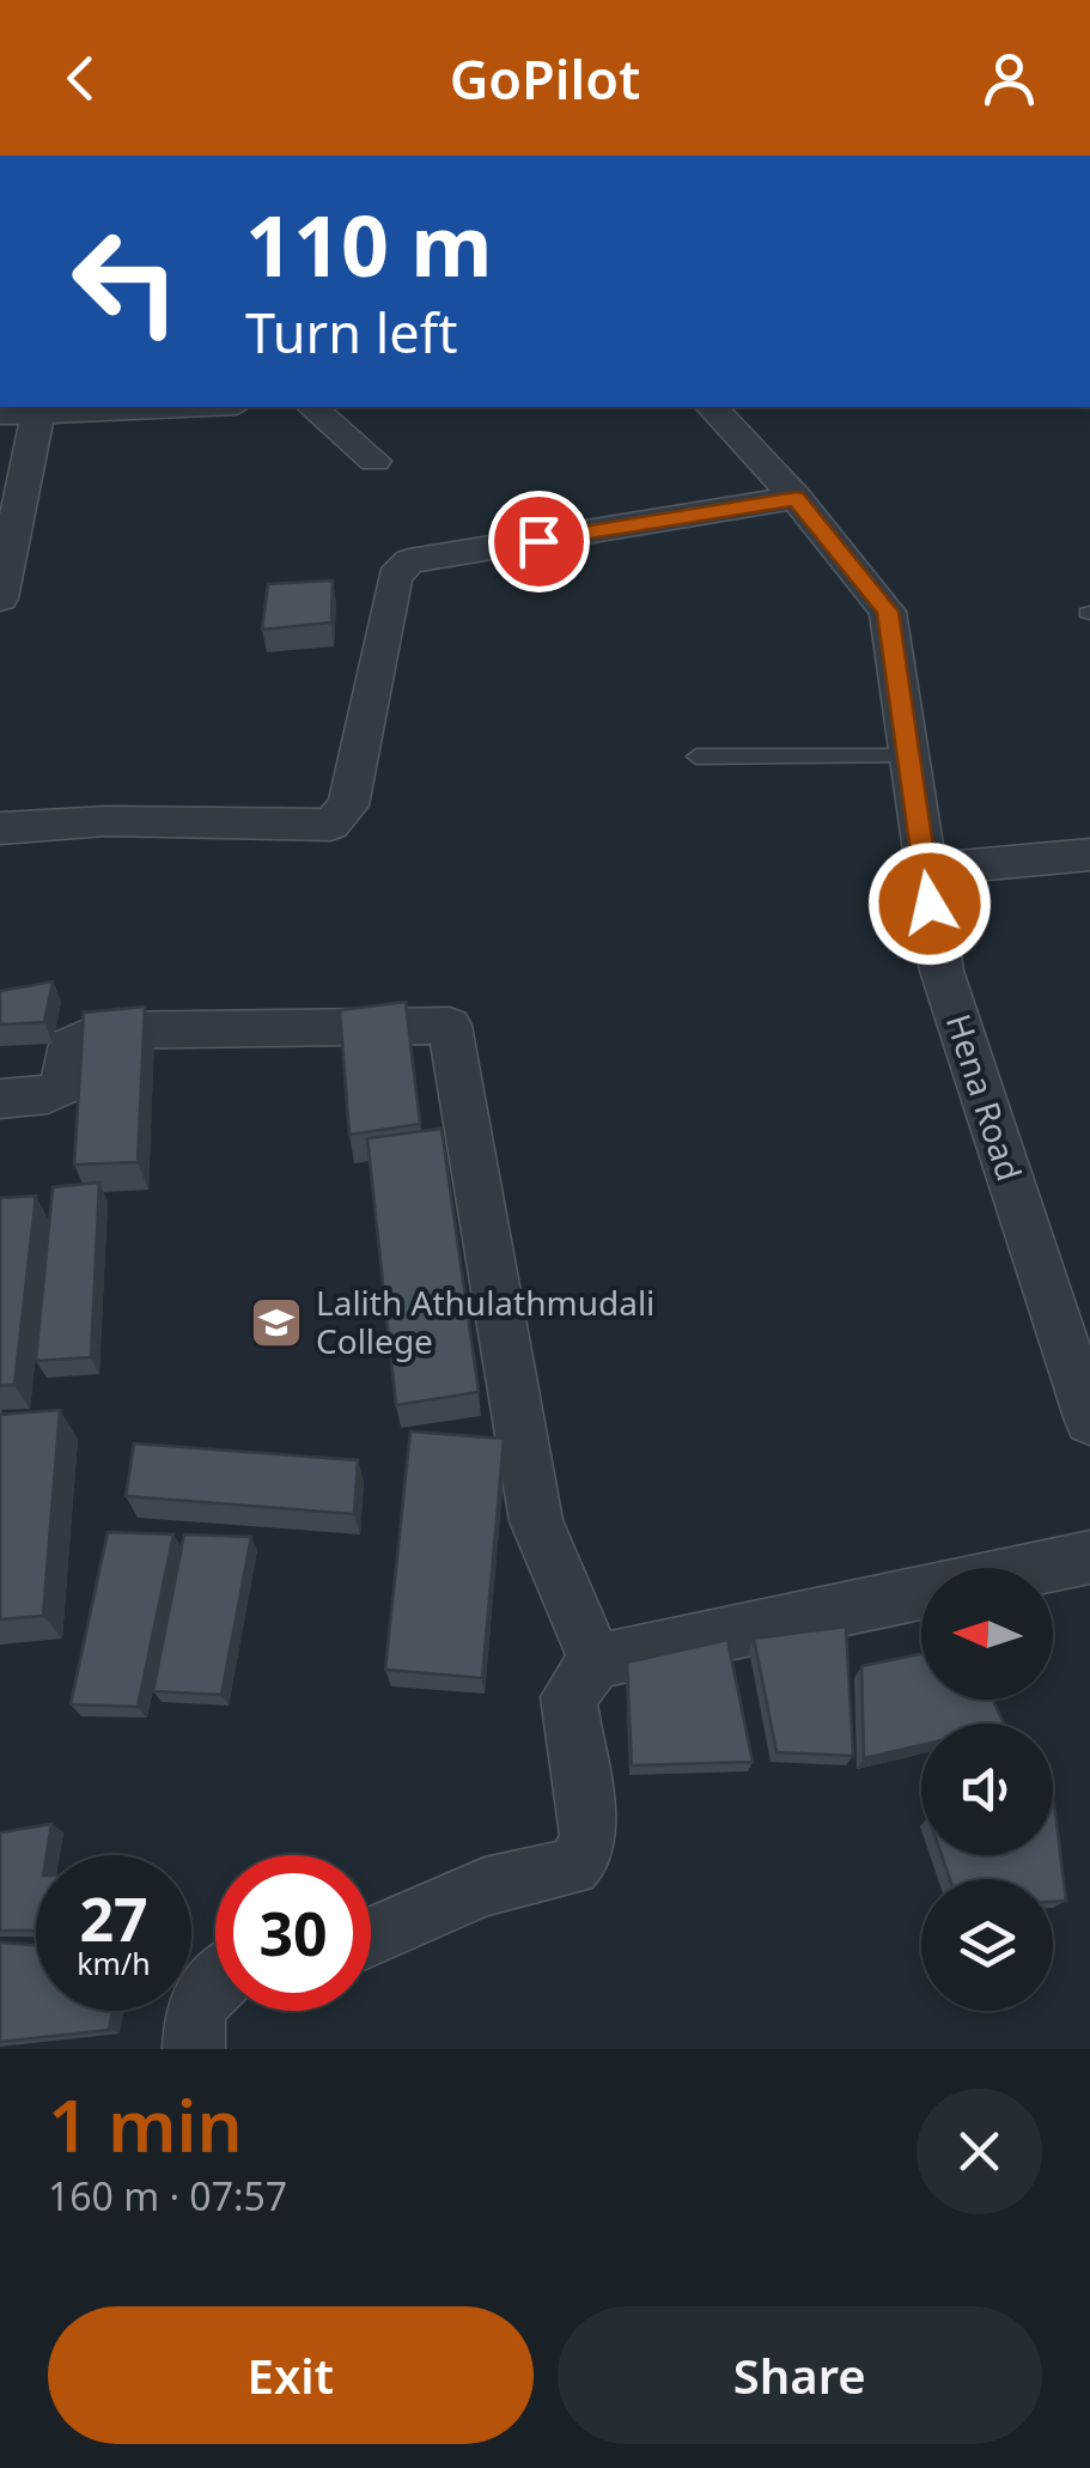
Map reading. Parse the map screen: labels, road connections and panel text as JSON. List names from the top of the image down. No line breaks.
{"streets":{"street":["Hena Road"]},"places":{"school or university":["Lalith Athulathmudali College"]},"north":"left","page":{"header":"GoPilot","turn":["110 m","Turn left"],"speed":"27 km/h","limit":"30","heading":["1 min","160 m · 07:57"],"buttons":["Exit","Share"]}}
